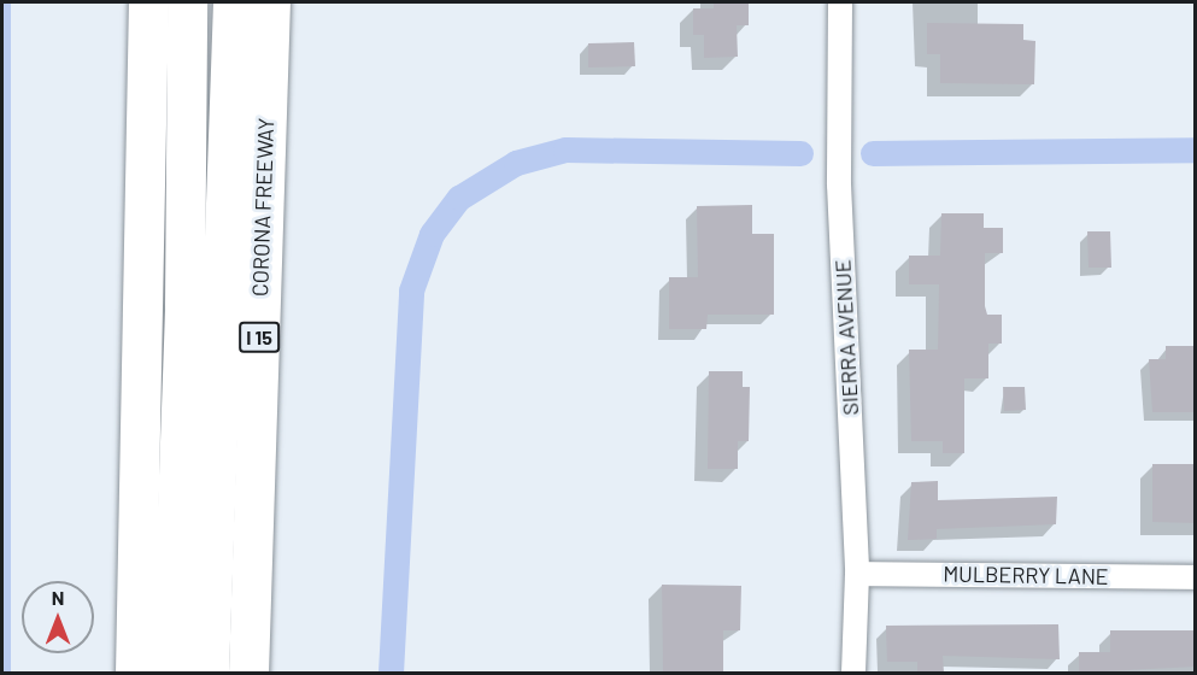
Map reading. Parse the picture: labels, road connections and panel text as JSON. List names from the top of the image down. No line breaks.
{"streets":{"highway":["CORONA FREEWAY","I 15"],"street":["SIERRA AVENUE","MULBERRY LANE"]},"crossings":[["SIERRA AVENUE","MULBERRY LANE"]],"north":"top"}
